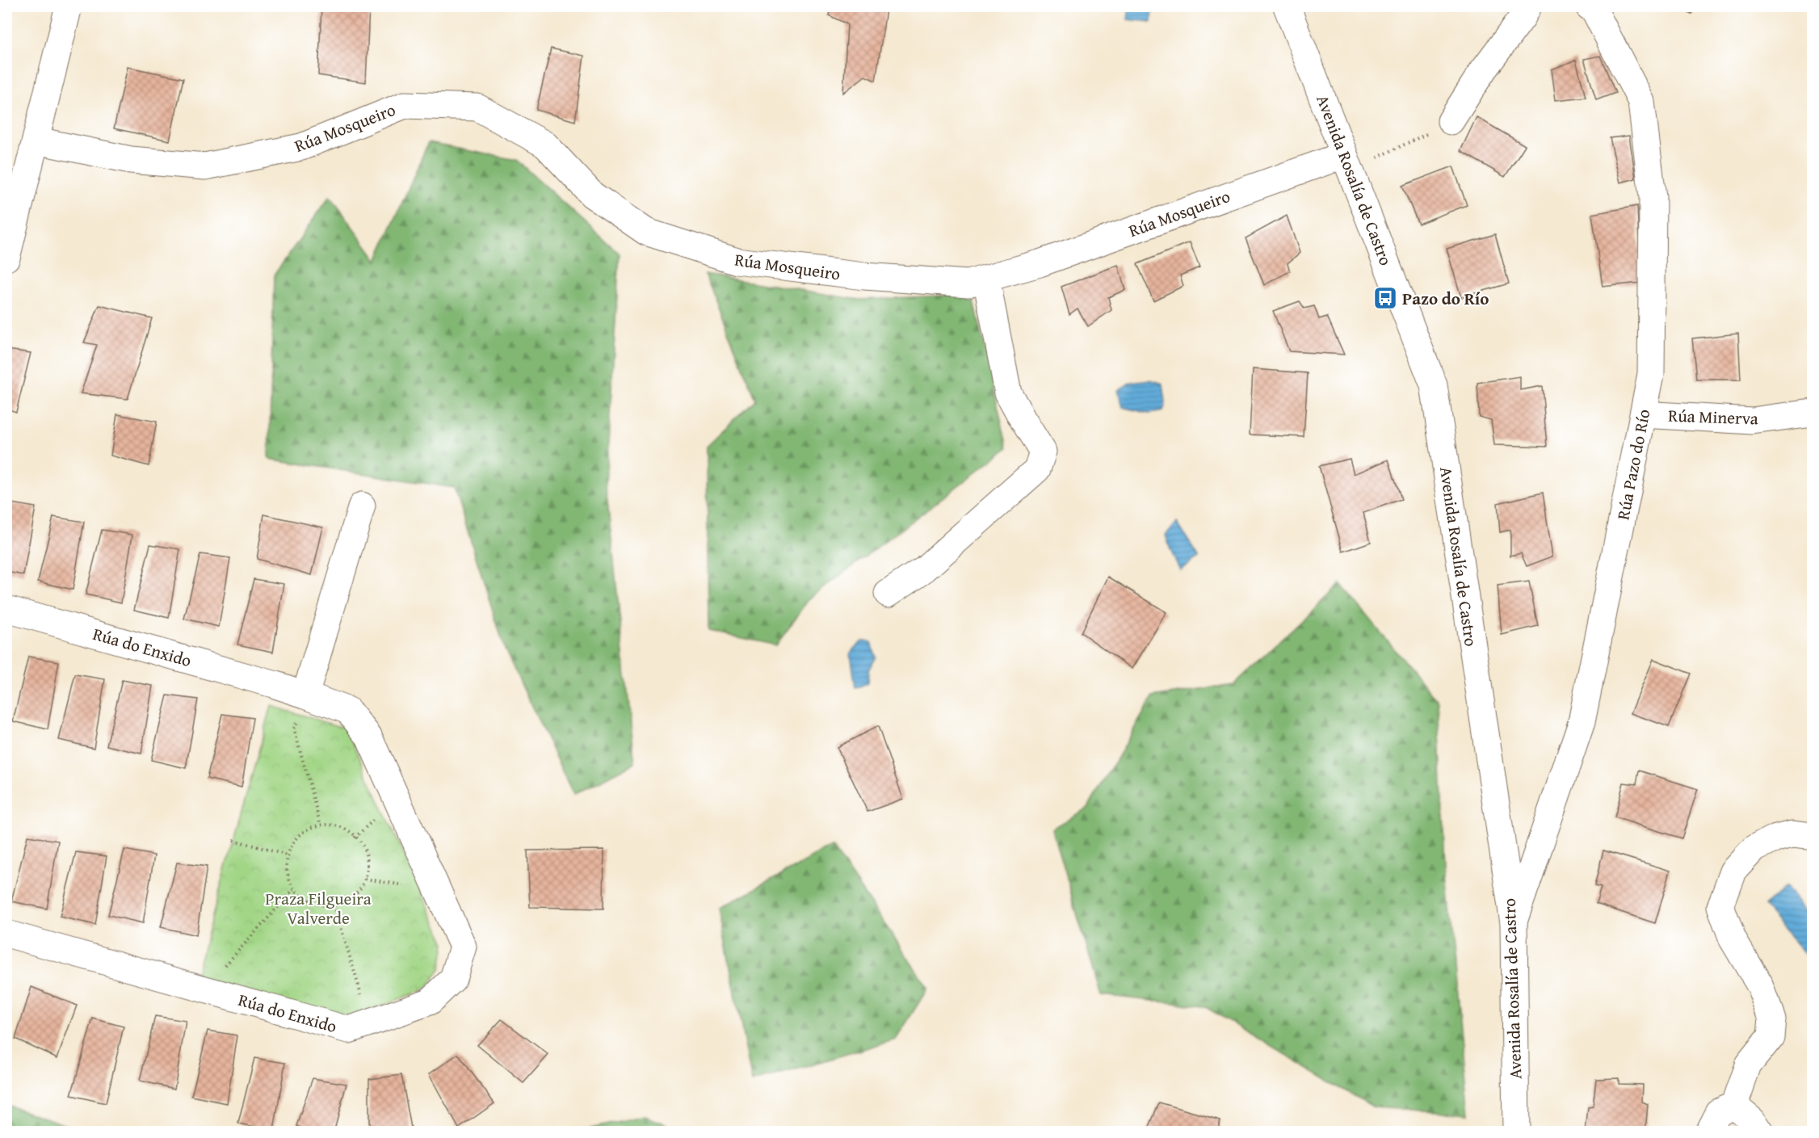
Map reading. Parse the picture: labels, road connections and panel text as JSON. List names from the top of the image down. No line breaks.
{"streets":{"street":["Rúa Mosqueiro","Avenida Rosalía de Castro","Rúa Minerva","Rúa Pazo do Río","Rúa do Enxido"]},"crossings":[["Rúa Mosqueiro","Avenida Rosalía de Castro"],["Avenida Rosalía de Castro","Rúa Pazo do Río"],["Rúa Minerva","Rúa Pazo do Río"]],"parks":["Praza Filgueira Valverde"],"places":{"bus stop":["Pazo do Río"]}}
